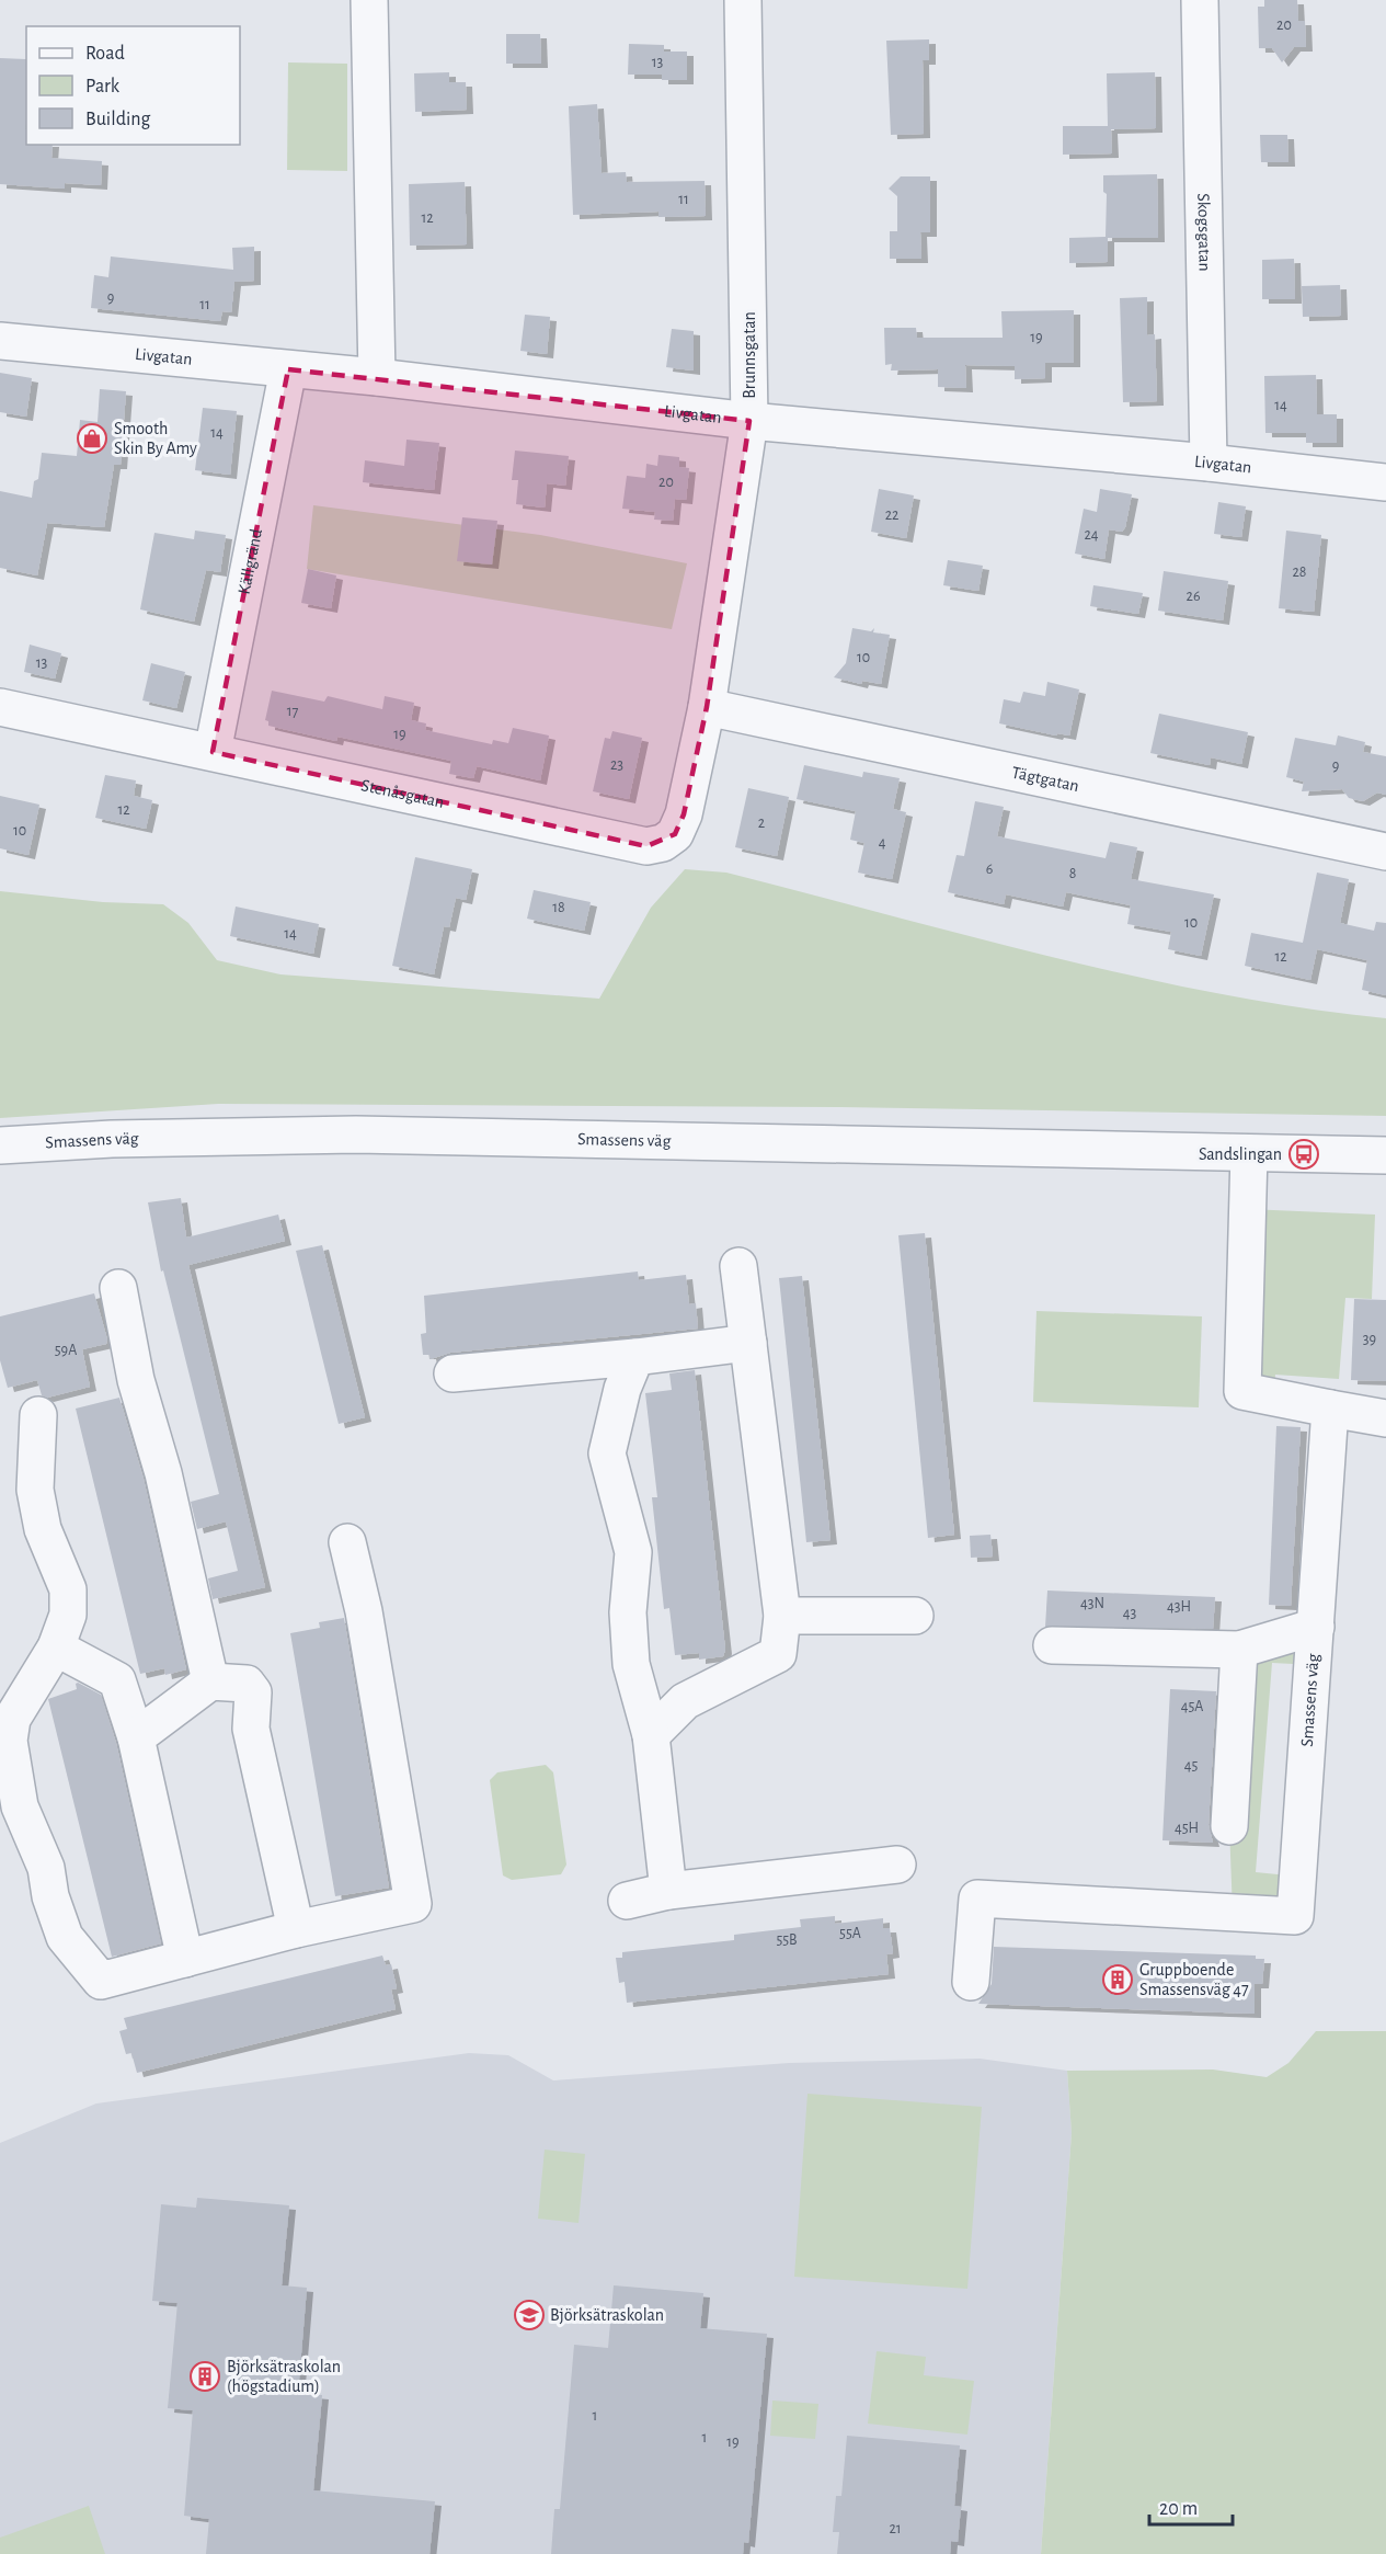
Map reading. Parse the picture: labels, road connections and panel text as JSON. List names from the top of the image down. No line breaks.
{"streets":{"street":["Skogsgatan","Brunnsgatan","Livgatan","Källgränd","Tägtgatan","Stenåsgatan","Smassens väg"]},"crossings":[["Skogsgatan","Livgatan"],["Brunnsgatan","Livgatan"],["Brunnsgatan","Tägtgatan"],["Brunnsgatan","Stenåsgatan"],["Livgatan","Källgränd"],["Källgränd","Stenåsgatan"],["Tägtgatan","Stenåsgatan"]],"places":{"shop":["Smooth Skin By Amy"],"bus stop":["Sandslingan"],"building":["Gruppboende Smassensväg 47","Björksätraskolan (högstadium)"],"school or university":["Björksätraskolan"]},"house_numbers":["20","13","11","12","9","11","19","14","14","20","22","24","28","26","10","13","17","19","23","9","12","2","10","4","6","8","18","10","14","12","39","59A","43N","43H","43","45A","45","45H","55A","55B","1","1","19","21"],"legend":["Road","Park","Building"],"scale_bar":"20 m"}
